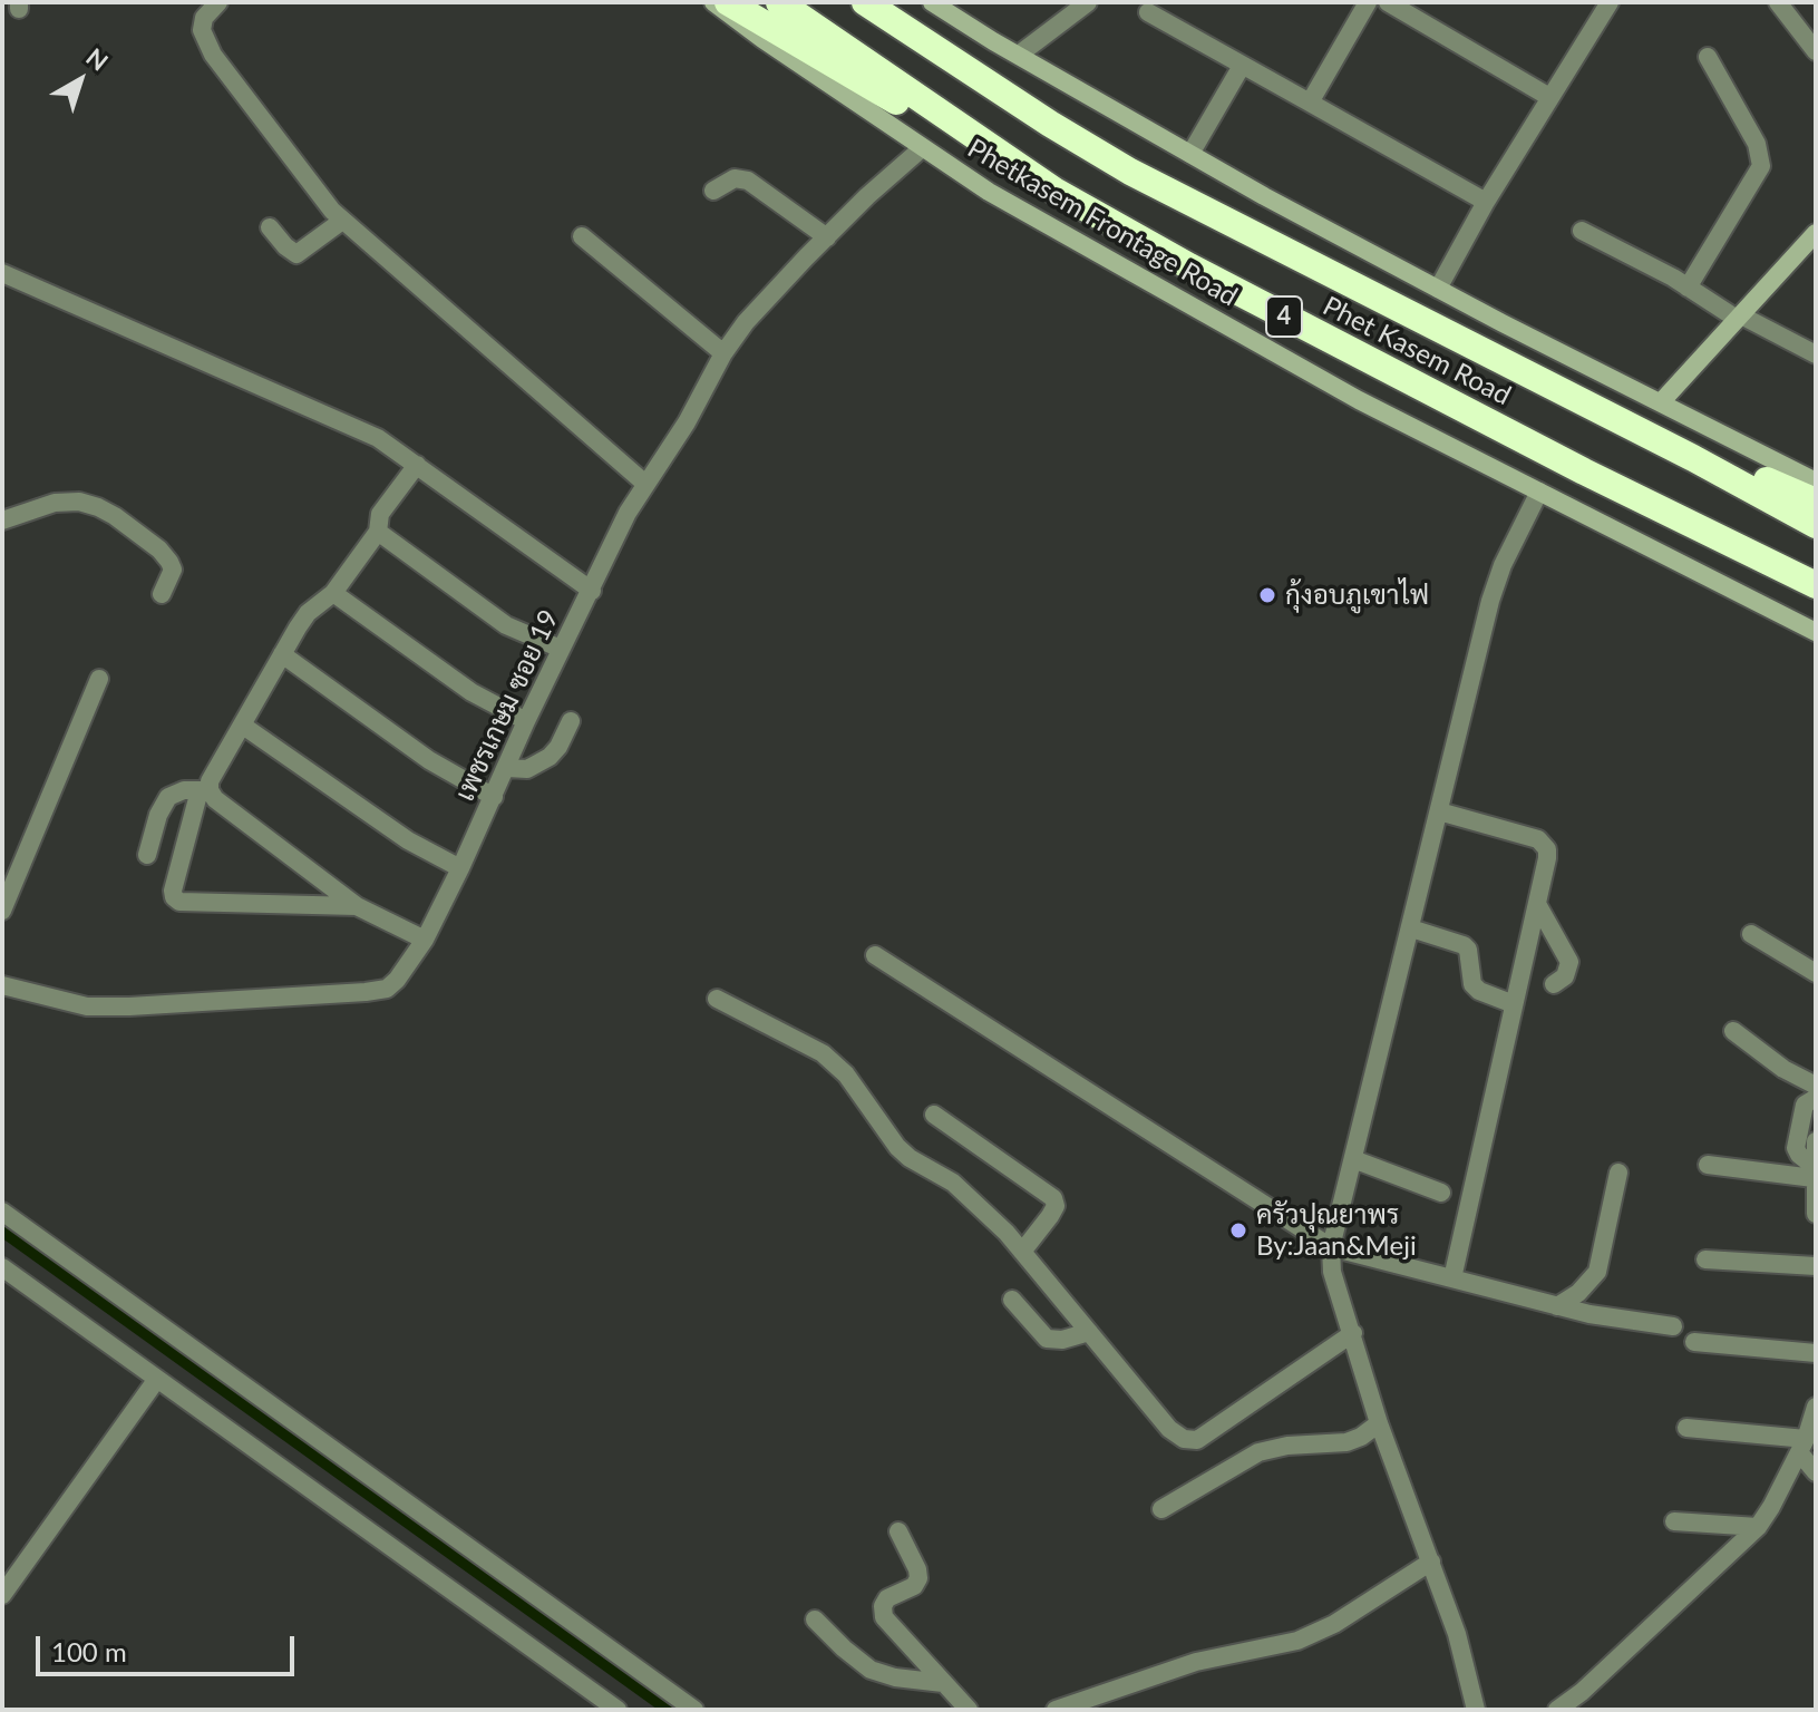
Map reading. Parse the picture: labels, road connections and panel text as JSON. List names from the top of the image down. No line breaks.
{"streets":{"highway":["4","Phet Kasem Road"],"main road":["Phetkasem Frontage Road"],"street":["เพชรเกษม ซอย 19"]},"crossings":[["Phetkasem Frontage Road","เพชรเกษม ซอย 19"]],"places":["กุ้งอบภูเขาไฟ","ครัวปุณยาพร By:Jaan&Meji"],"scale_bar":"100 m","north":"top right"}
